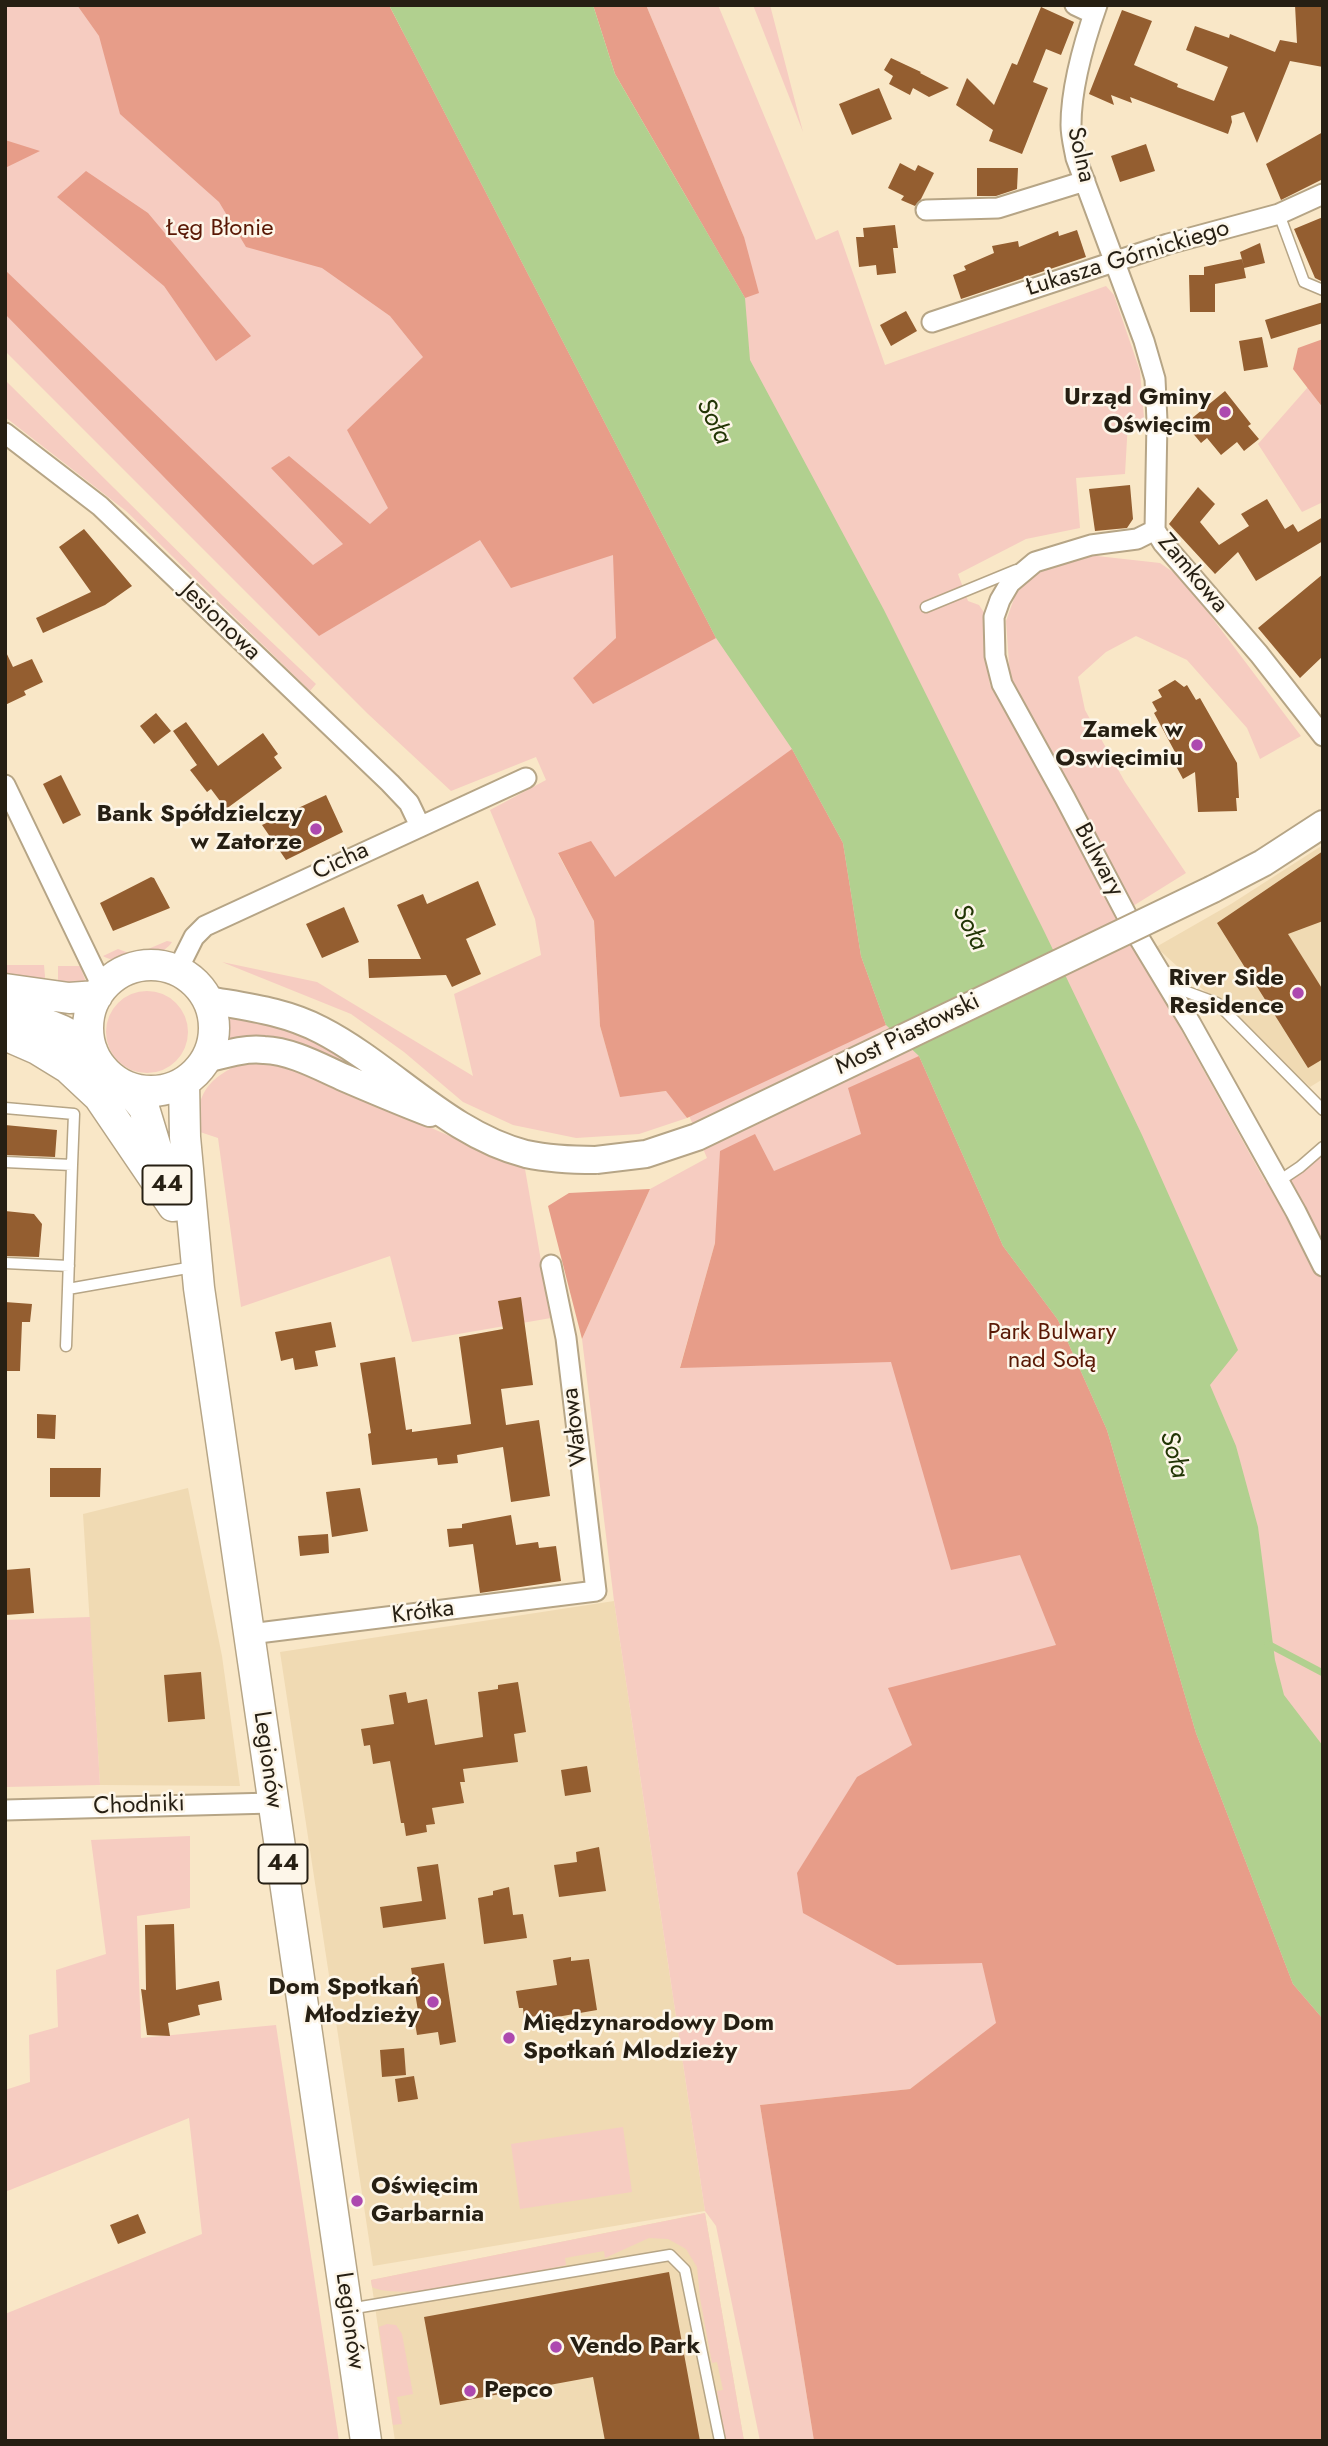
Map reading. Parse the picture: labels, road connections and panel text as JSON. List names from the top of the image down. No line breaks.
{"streets":{"main road":["44","Legionów"],"street":["Solna","Łukasza Górnickiego","Zamkowa","Jesionowa","Bulwary","Cicha","Most Piastowski","Wałowa","Krótka","Chodniki"]},"crossings":[["Solna","Łukasza Górnickiego"],["Solna","Zamkowa"],["Łukasza Górnickiego","Zamkowa"],["Zamkowa","Bulwary"],["Jesionowa","Cicha"],["Cicha","44"],["Cicha","Legionów"],["44","Legionów"],["Wałowa","Krótka"],["Krótka","Legionów"],["Legionów","Chodniki"]],"water":["Soła"],"parks":["Łęg Błonie","Park Bulwary nad Sołą"],"places":["Urząd Gminy Oświęcim","Zamek w Oswięcimiu","Bank Spółdzielczy w Zatorze","River Side Residence","Dom Spotkań Młodzieży","Międzynarodowy Dom Spotkań Mlodzieży","Oświęcim Garbarnia","Vendo Park","Pepco"]}
